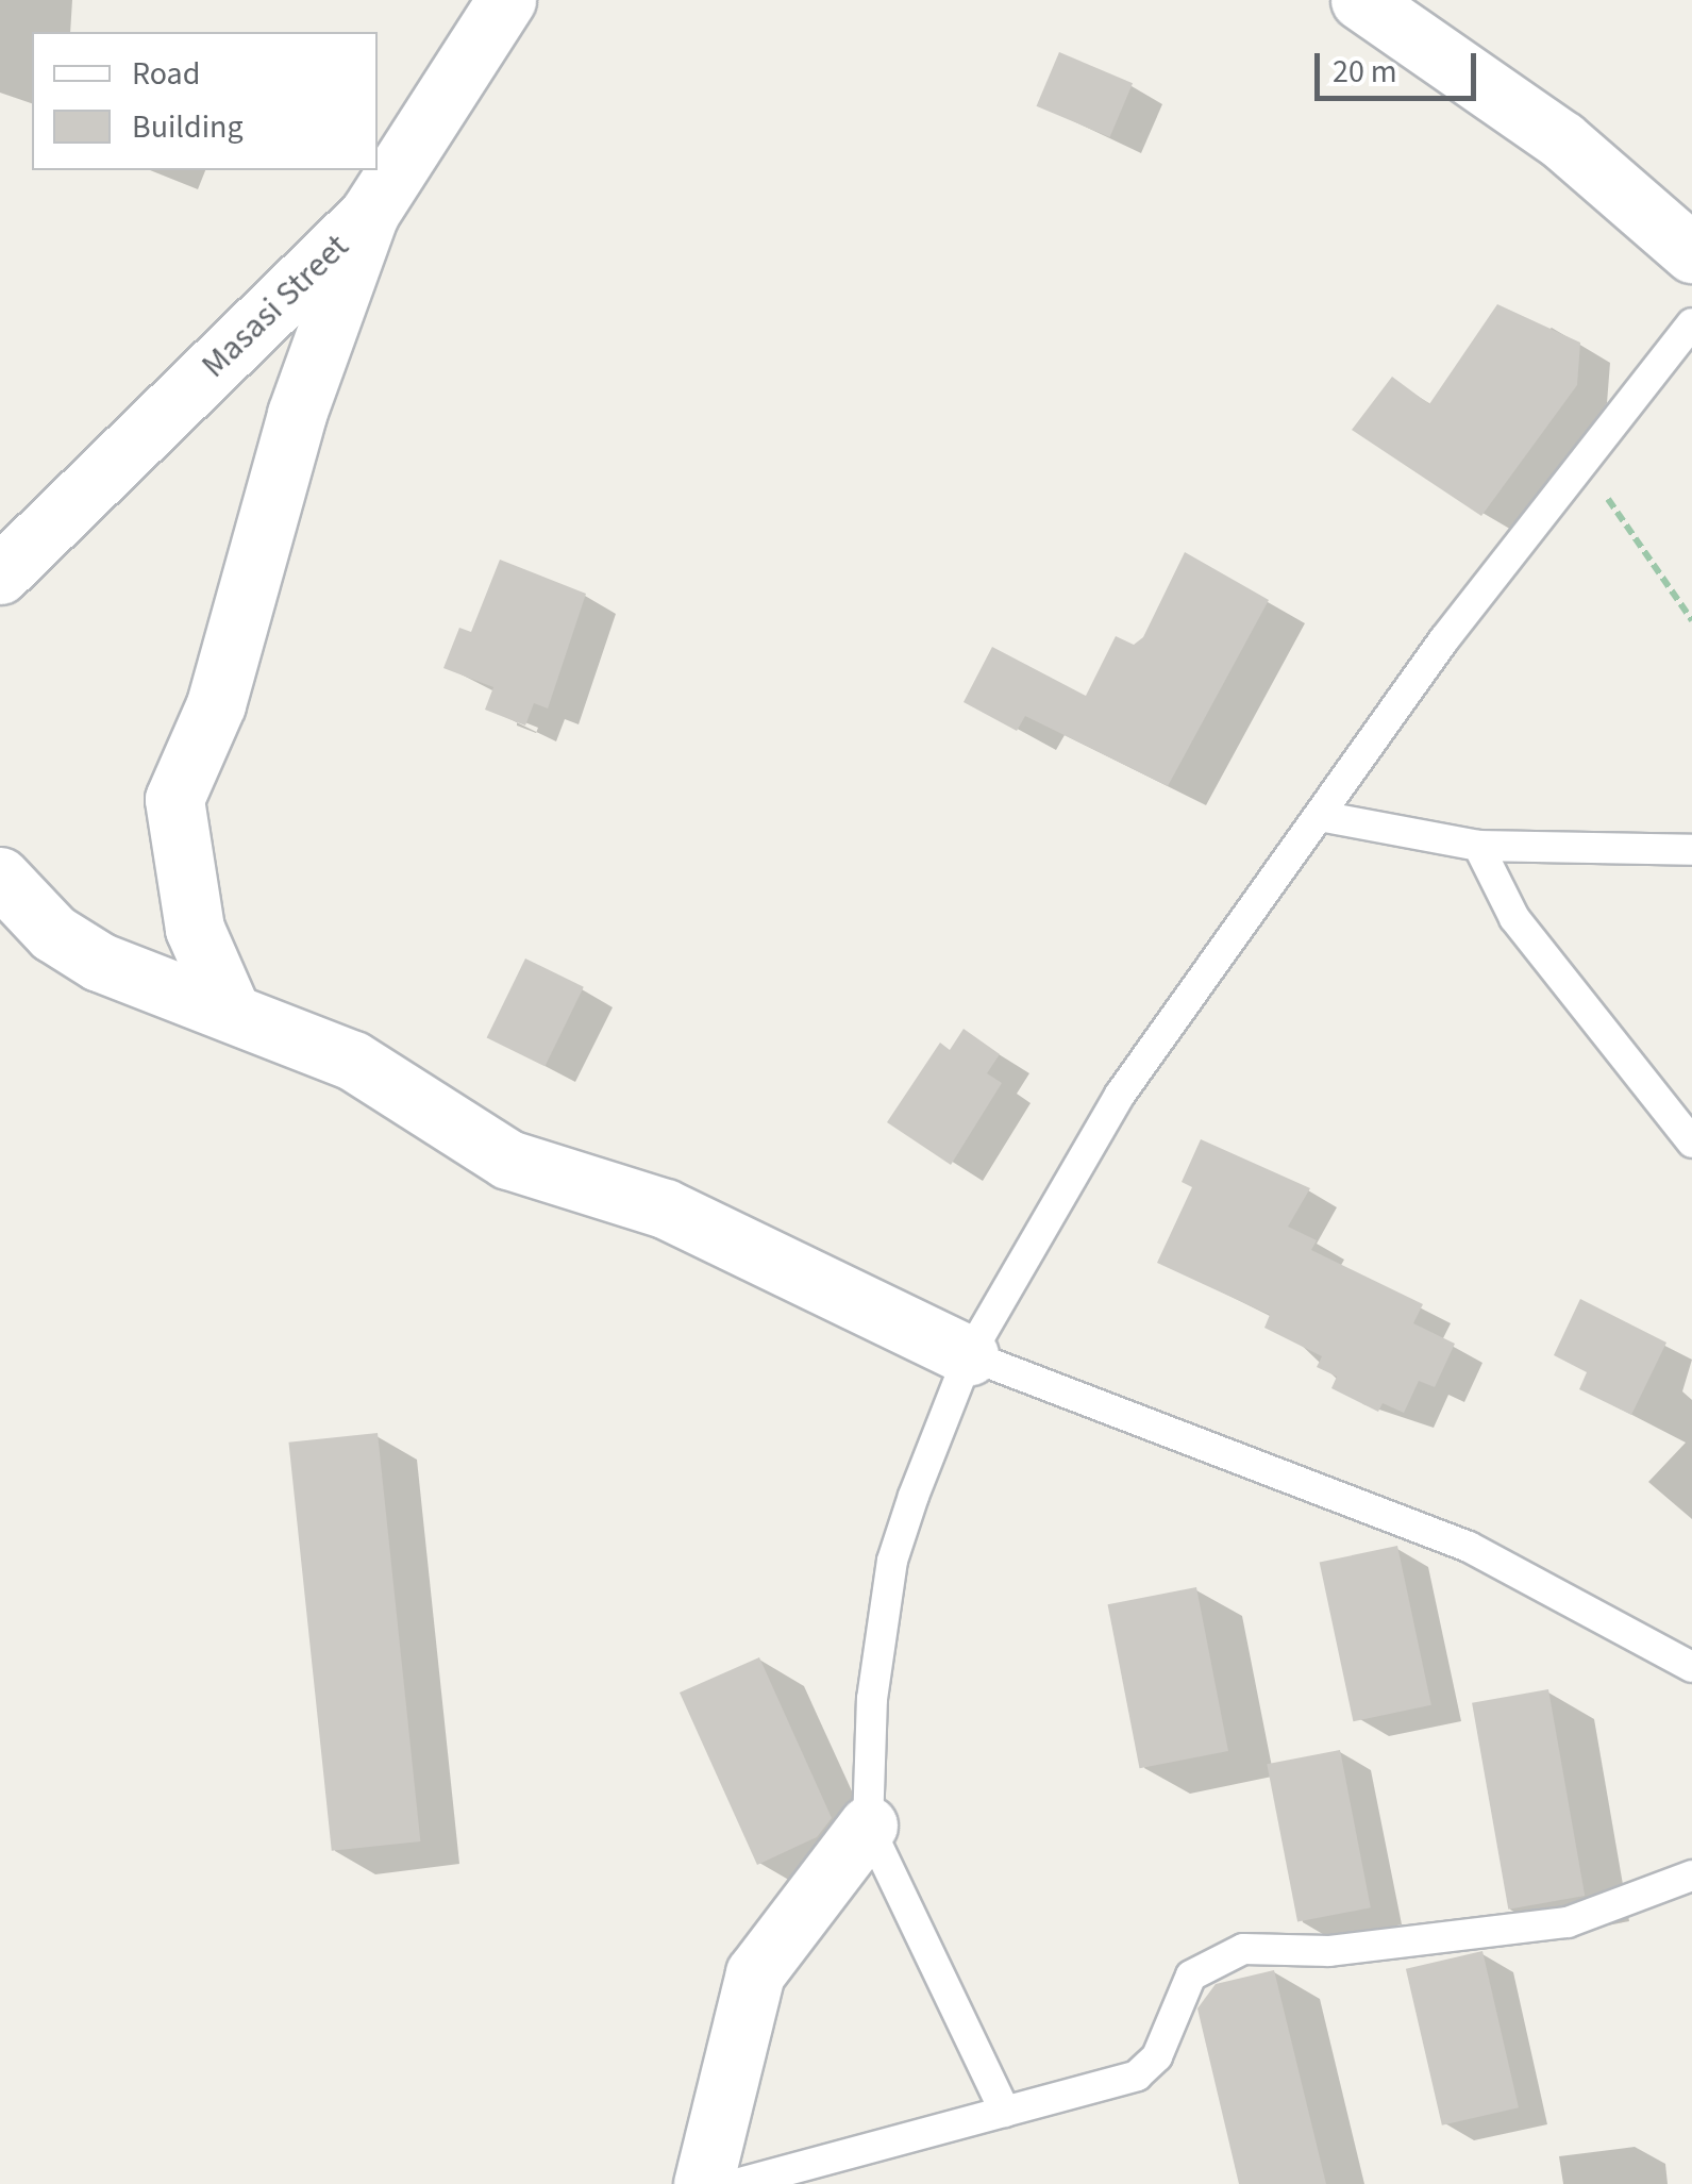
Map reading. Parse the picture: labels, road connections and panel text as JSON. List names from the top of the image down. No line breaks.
{"streets":{"street":["Masasi Street"]},"legend":["Road","Building"],"scale_bar":"20 m"}
